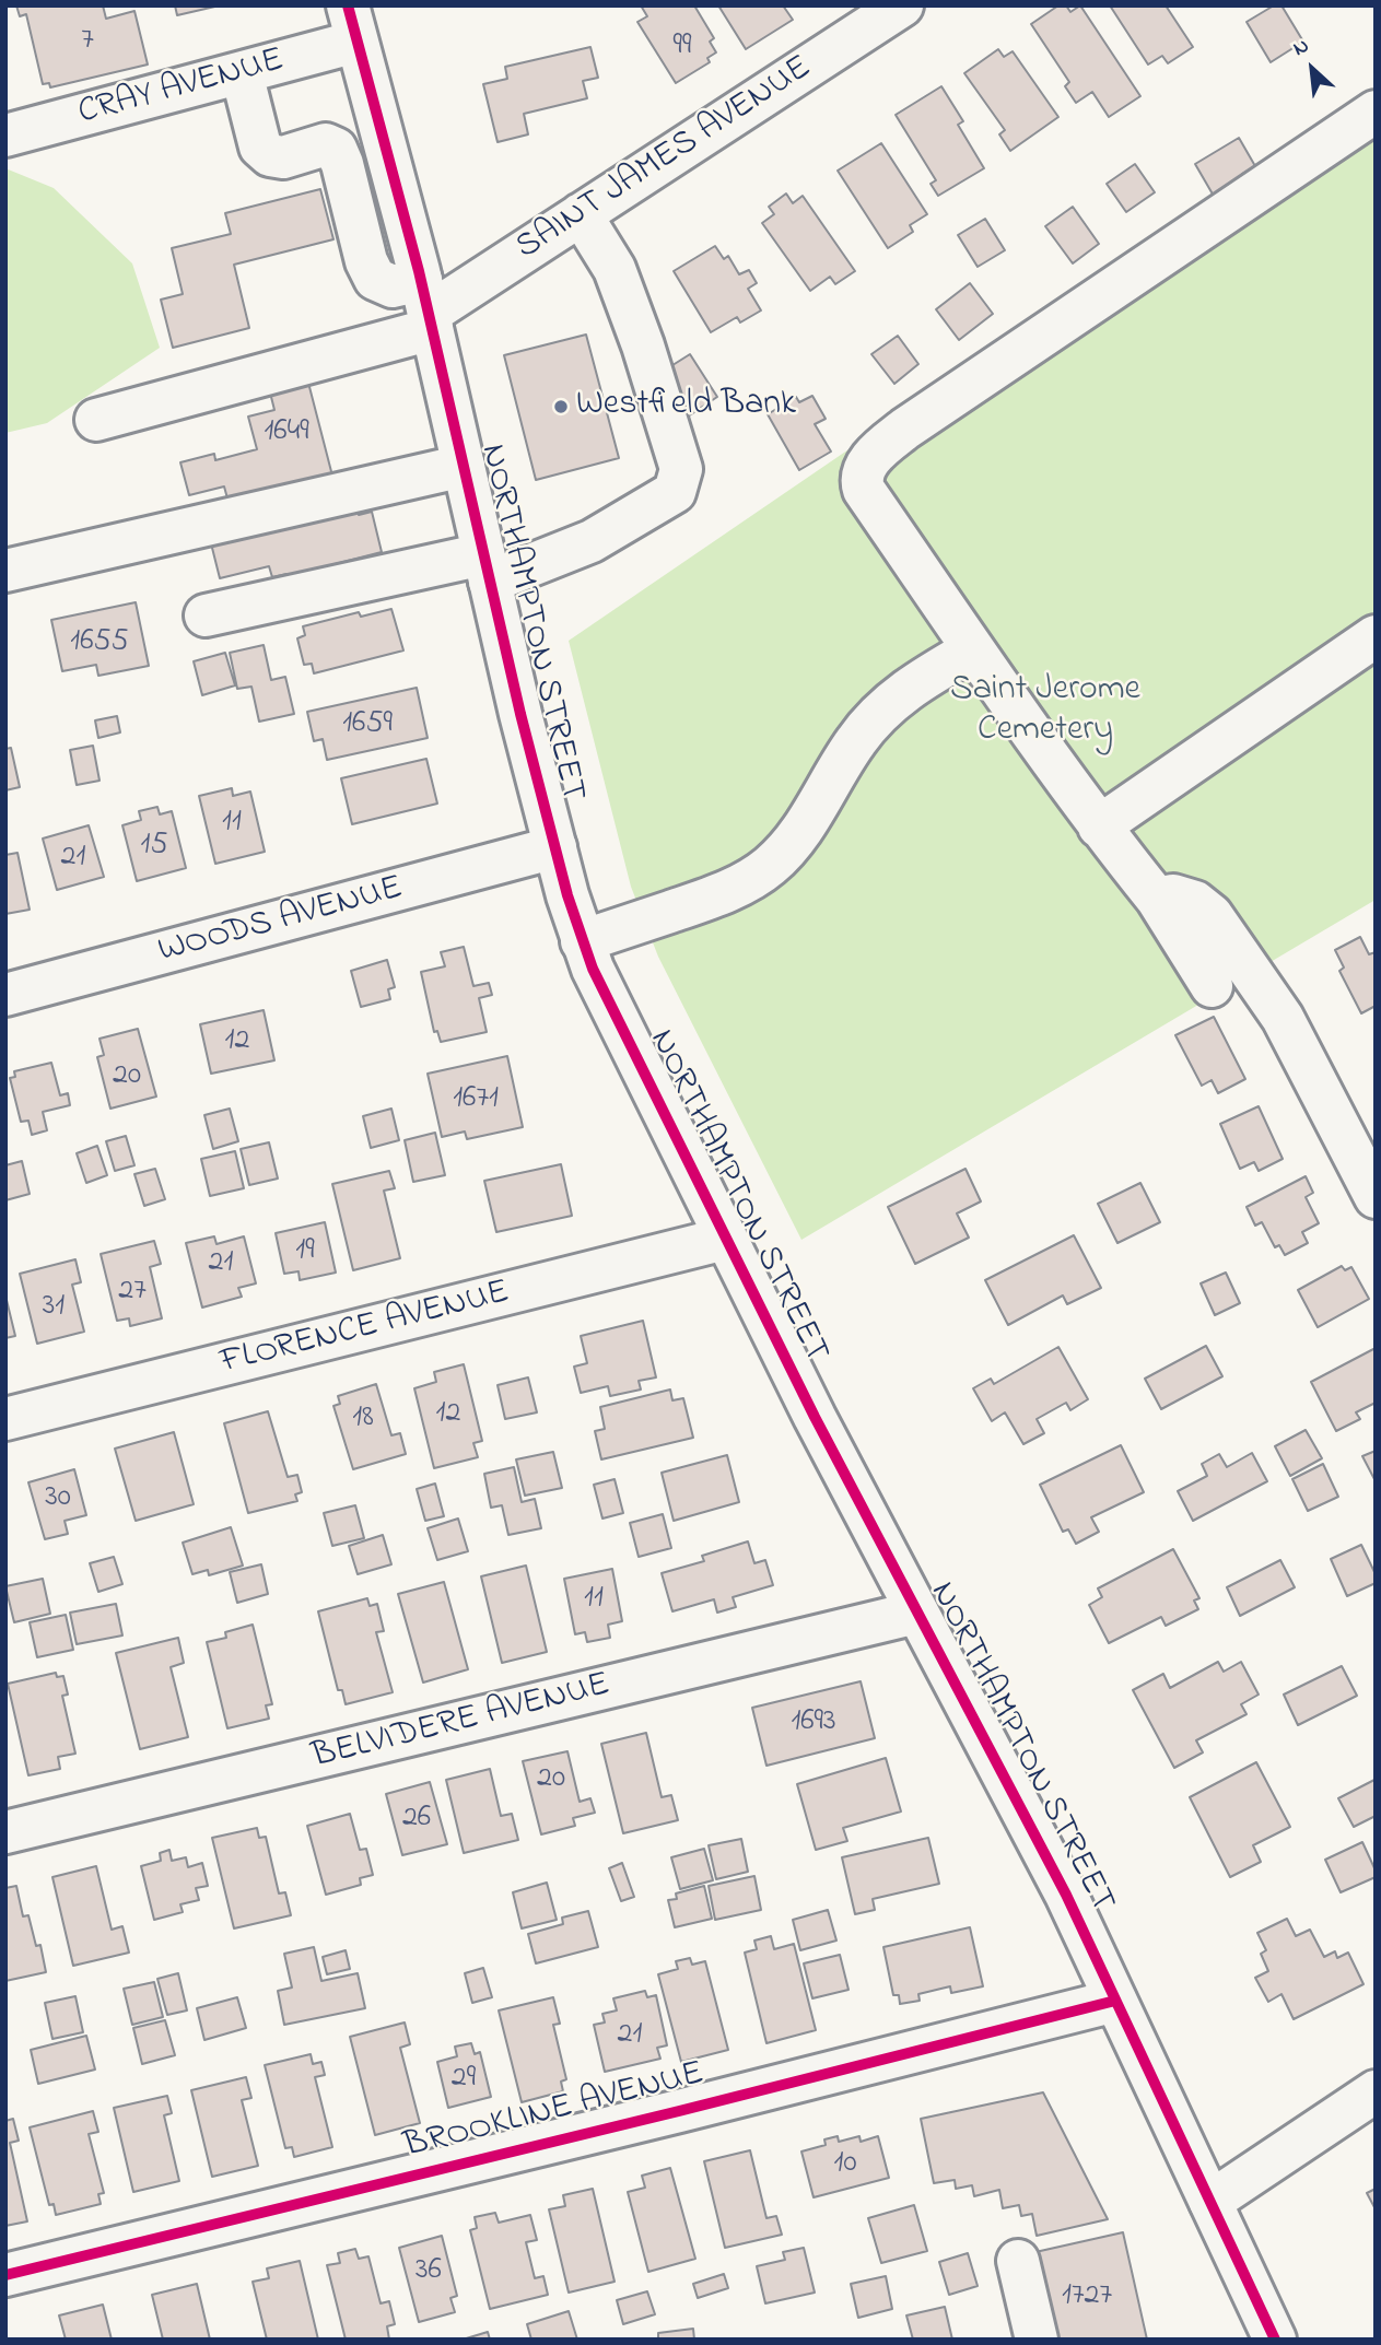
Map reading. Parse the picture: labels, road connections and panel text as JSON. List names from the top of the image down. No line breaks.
{"streets":{"street":["CRAY AVENUE","SAINT JAMES AVENUE","NORTHAMPTON STREET","WOODS AVENUE","FLORENCE AVENUE","BELVIDERE AVENUE","BROOKLINE AVENUE"]},"crossings":[["CRAY AVENUE","NORTHAMPTON STREET"],["SAINT JAMES AVENUE","NORTHAMPTON STREET"],["NORTHAMPTON STREET","WOODS AVENUE"],["NORTHAMPTON STREET","FLORENCE AVENUE"],["NORTHAMPTON STREET","BELVIDERE AVENUE"],["NORTHAMPTON STREET","BROOKLINE AVENUE"]],"parks":["Saint Jerome Cemetery"],"places":["Westfield Bank"],"house_numbers":["7","99","1649","1655","1659","11","15","21","12","20","1671","19","21","27","31","12","18","30","11","1693","20","26","21","29","10","36","1727"],"north":"top left"}
